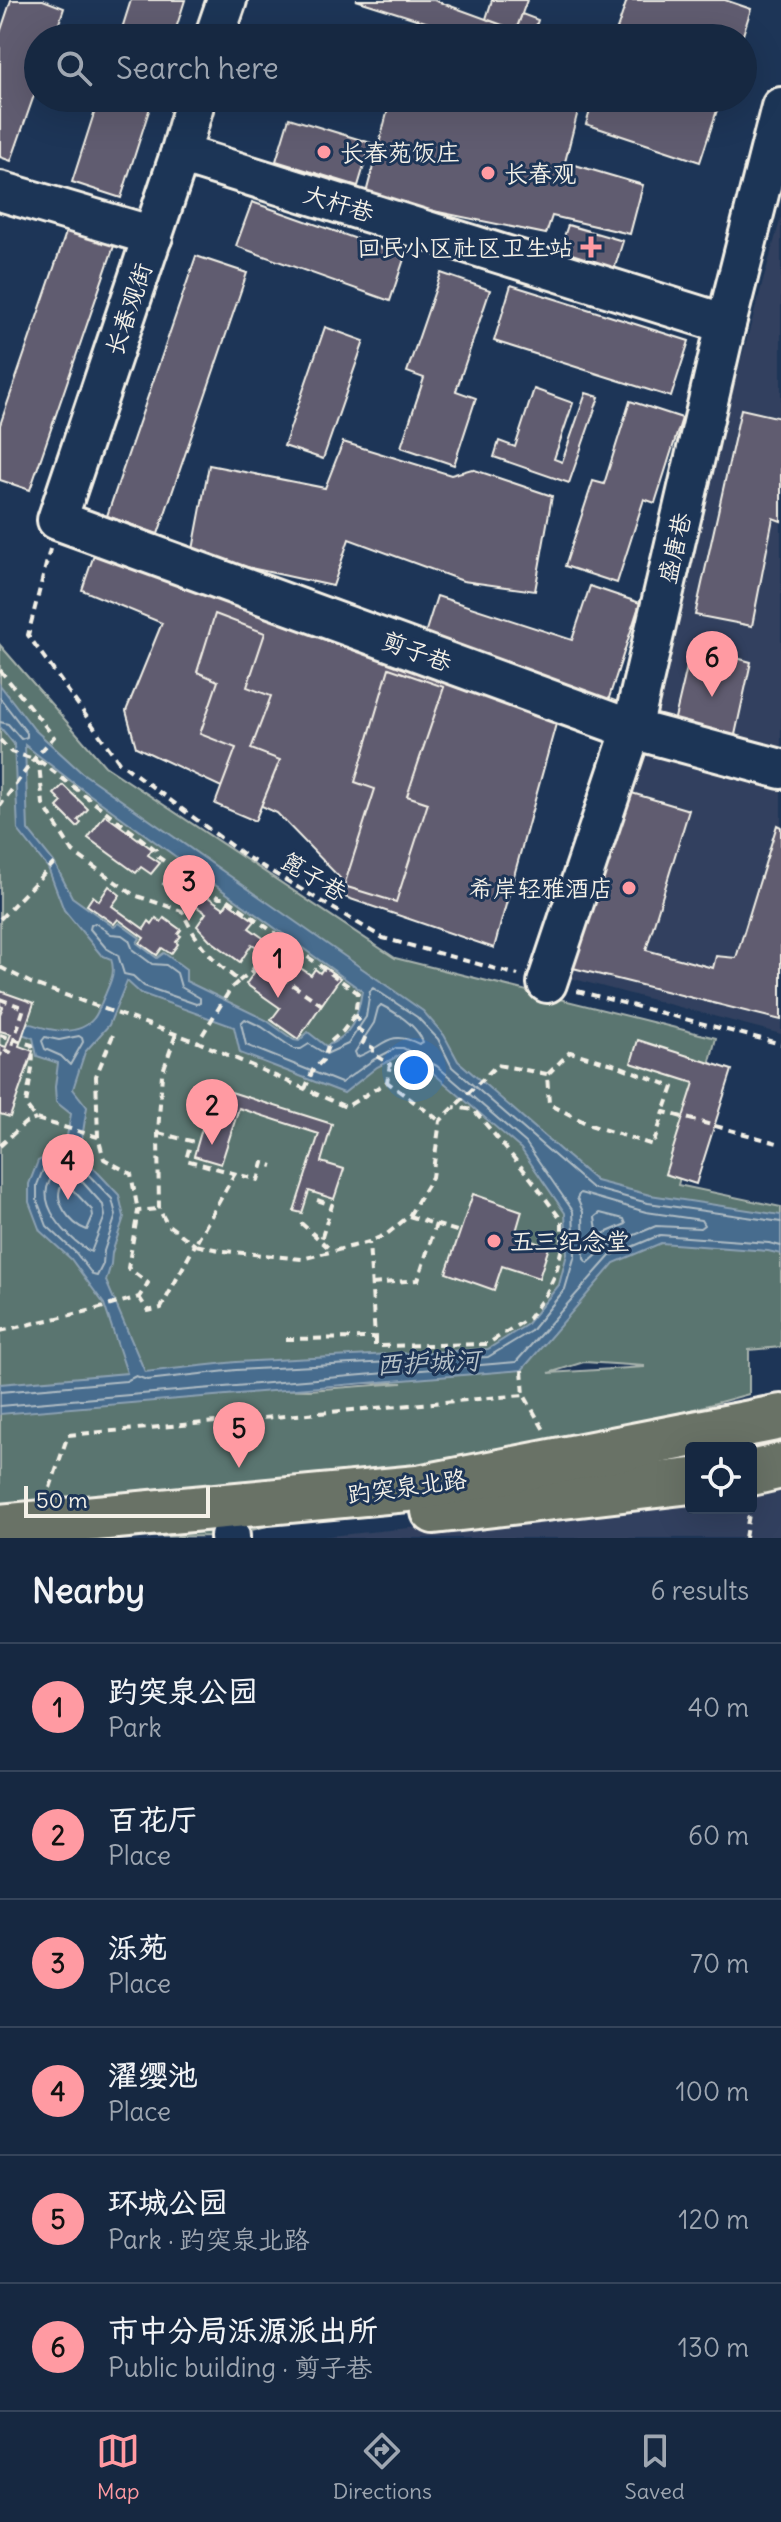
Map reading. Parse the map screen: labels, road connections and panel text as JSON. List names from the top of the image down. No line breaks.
{"streets":{"main road":["趵突泉北路"],"street":["大杆巷","长春观街","盛唐巷","剪子巷"],"path":["篦子巷"]},"crossings":[["大杆巷","长春观街"],["大杆巷","盛唐巷"],["长春观街","剪子巷"],["长春观街","篦子巷"],["盛唐巷","剪子巷"],["盛唐巷","篦子巷"],["剪子巷","篦子巷"]],"water":["西护城河"],"places":{"other":["长春苑饭庄","长春观","希岸轻雅酒店","五三纪念堂"],"health":["回民小区社区卫生站"]},"scale_bar":"50 m","page":{"search":"Search here","pins":["6","3","1","2","4","5"],"scale":"50 m","heading":["Nearby","6 results"],"list":[{"mark":"1","name":"趵突泉公园","note":"Park","value":"40 m"},{"mark":"2","name":"百花厅","note":"Place","value":"60 m"},{"mark":"3","name":"泺苑","note":"Place","value":"70 m"},{"mark":"4","name":"濯缨池","note":"Place","value":"100 m"},{"mark":"5","name":"环城公园","note":"Park · 趵突泉北路","value":"120 m"},{"mark":"6","name":"市中分局泺源派出所","note":"Public building · 剪子巷","value":"130 m"}],"nav":["Map","Directions","Saved"]}}
